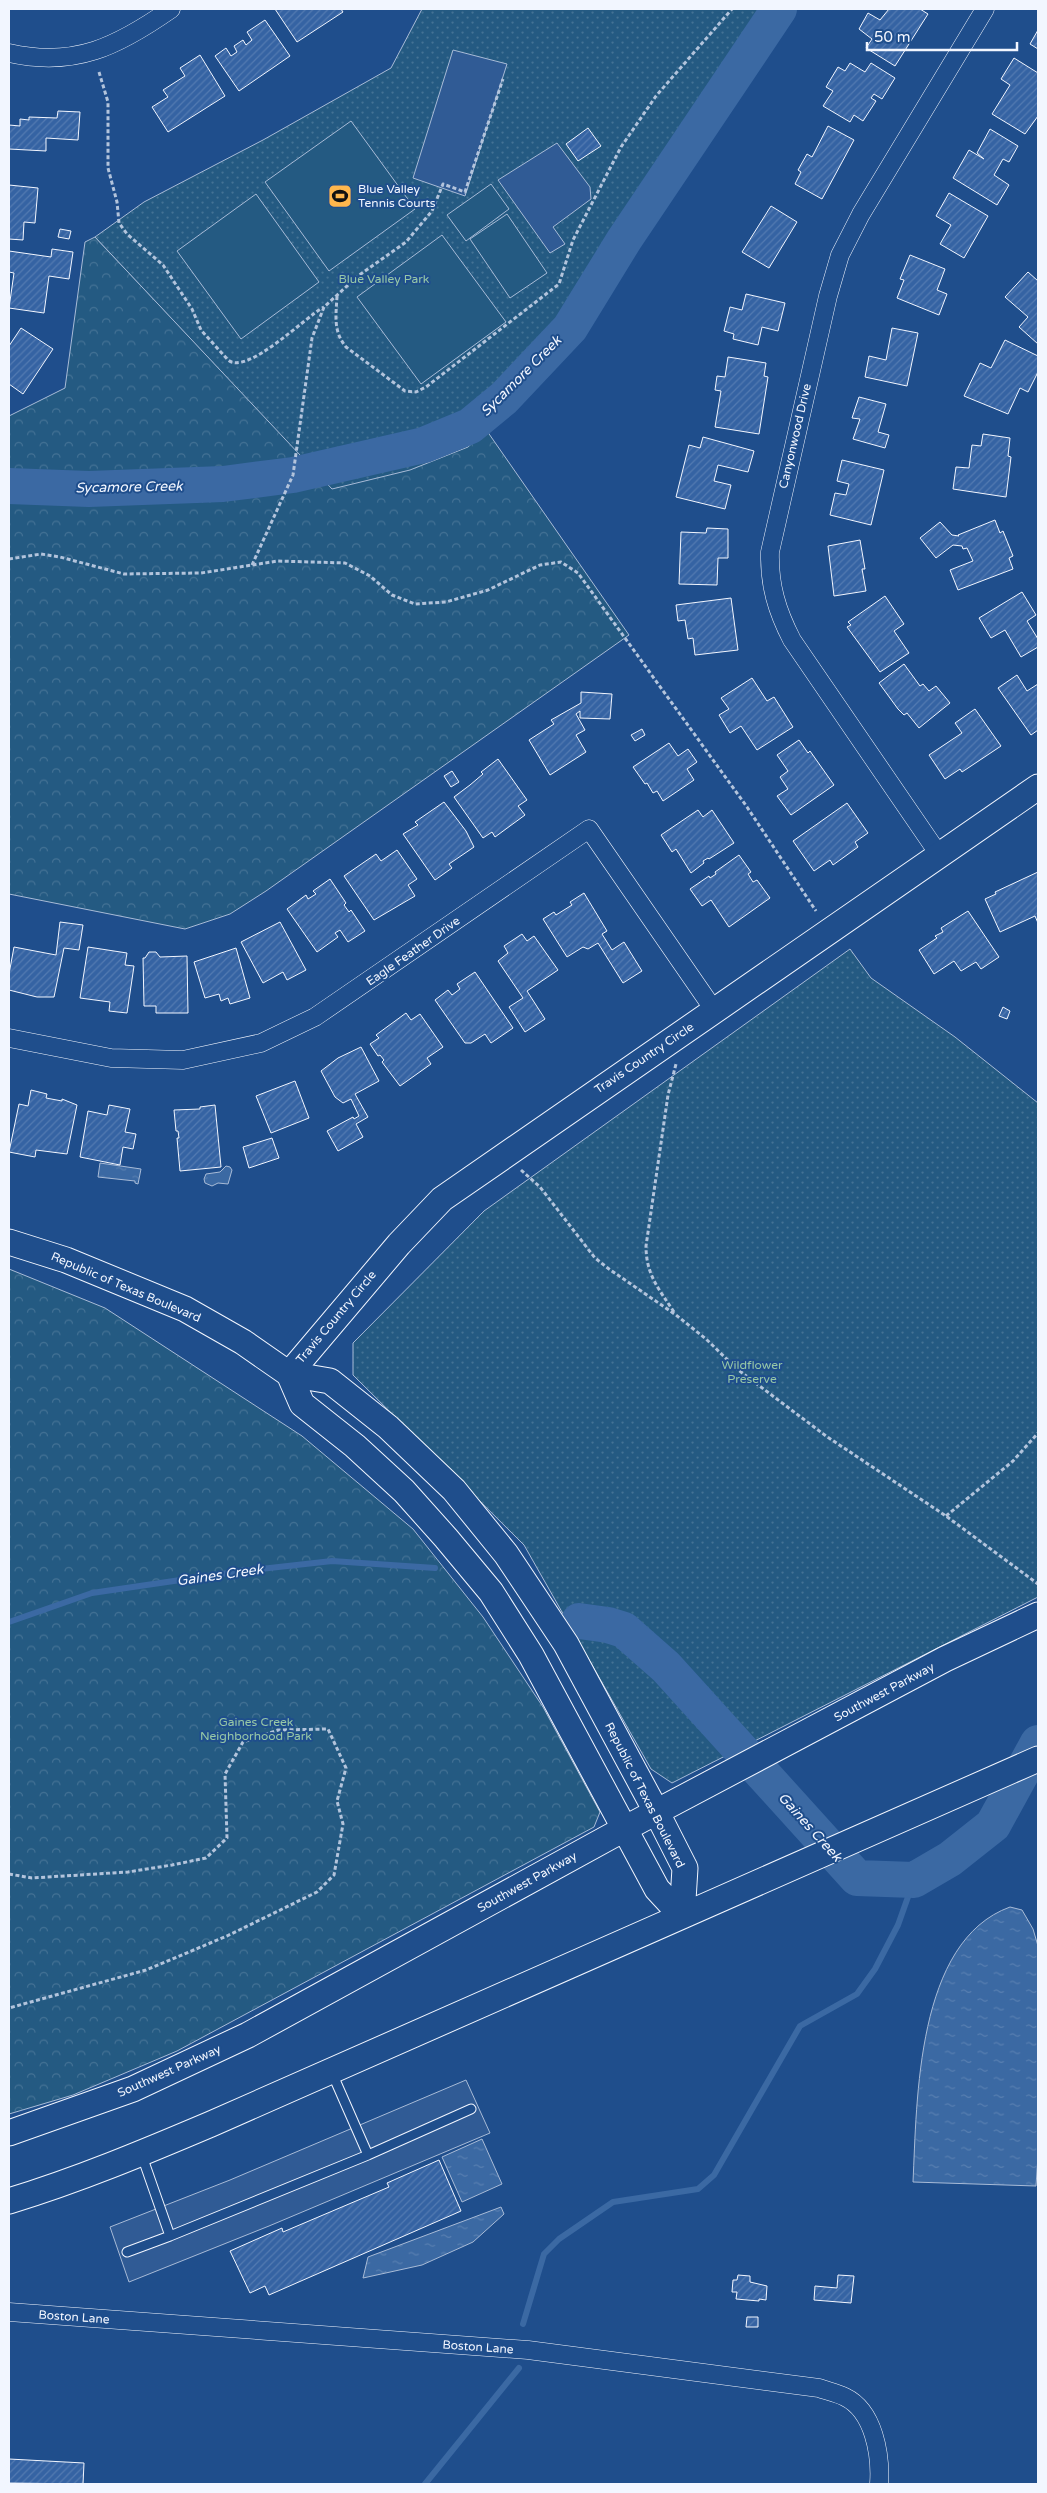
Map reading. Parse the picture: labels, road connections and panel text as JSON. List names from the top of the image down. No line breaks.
{"streets":{"street":["Canyonwood Drive","Eagle Feather Drive","Travis Country Circle","Republic of Texas Boulevard","Southwest Parkway","Boston Lane"]},"crossings":[["Canyonwood Drive","Travis Country Circle"],["Eagle Feather Drive","Travis Country Circle"],["Travis Country Circle","Republic of Texas Boulevard"],["Republic of Texas Boulevard","Southwest Parkway"]],"water":["Sycamore Creek","Gaines Creek"],"parks":["Blue Valley Park","Wildflower Preserve","Gaines Creek Neighborhood Park"],"places":{"sports":["Blue Valley Tennis Courts"]},"scale_bar":"50 m"}
